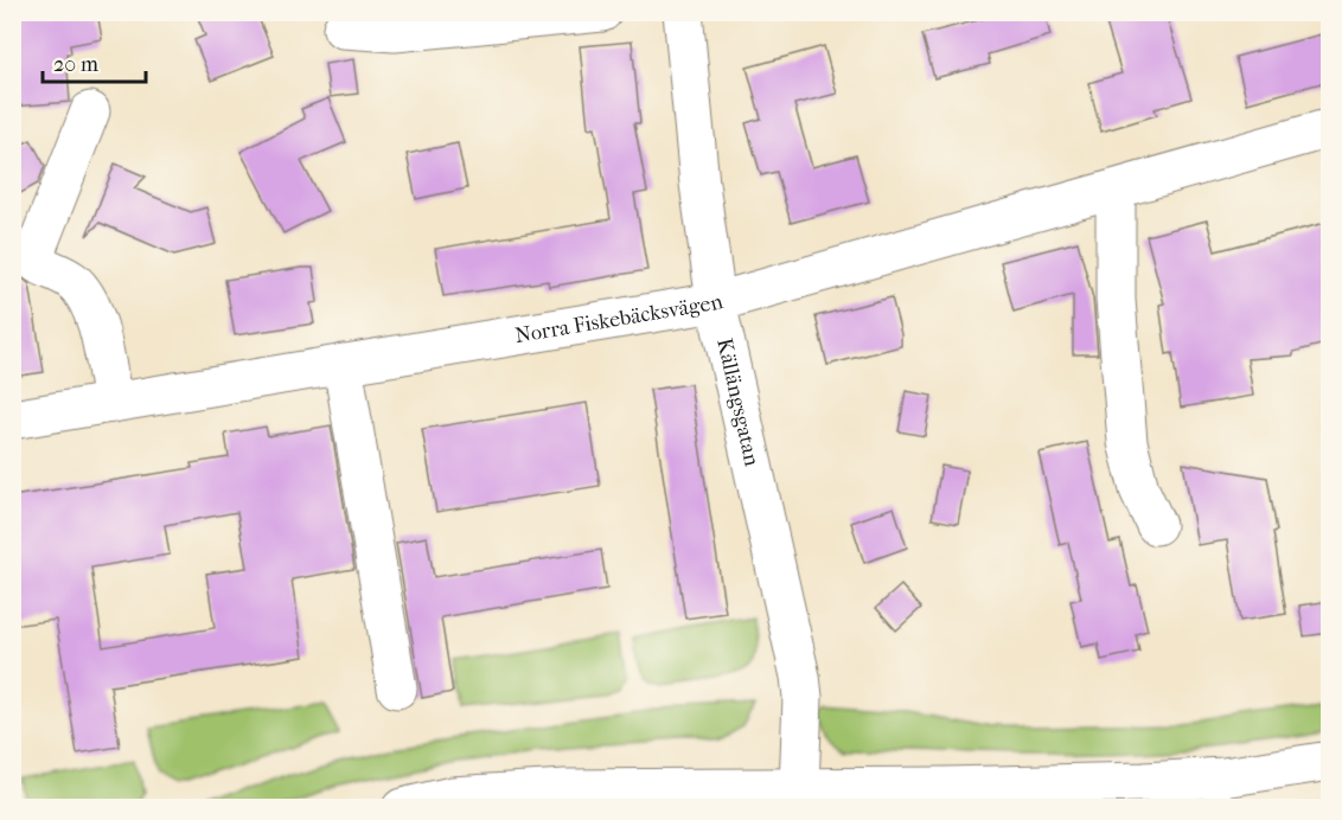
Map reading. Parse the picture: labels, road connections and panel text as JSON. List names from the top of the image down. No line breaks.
{"streets":{"street":["Norra Fiskebäcksvägen","Källängsgatan"]},"crossings":[["Norra Fiskebäcksvägen","Källängsgatan"]],"scale_bar":"20 m"}
